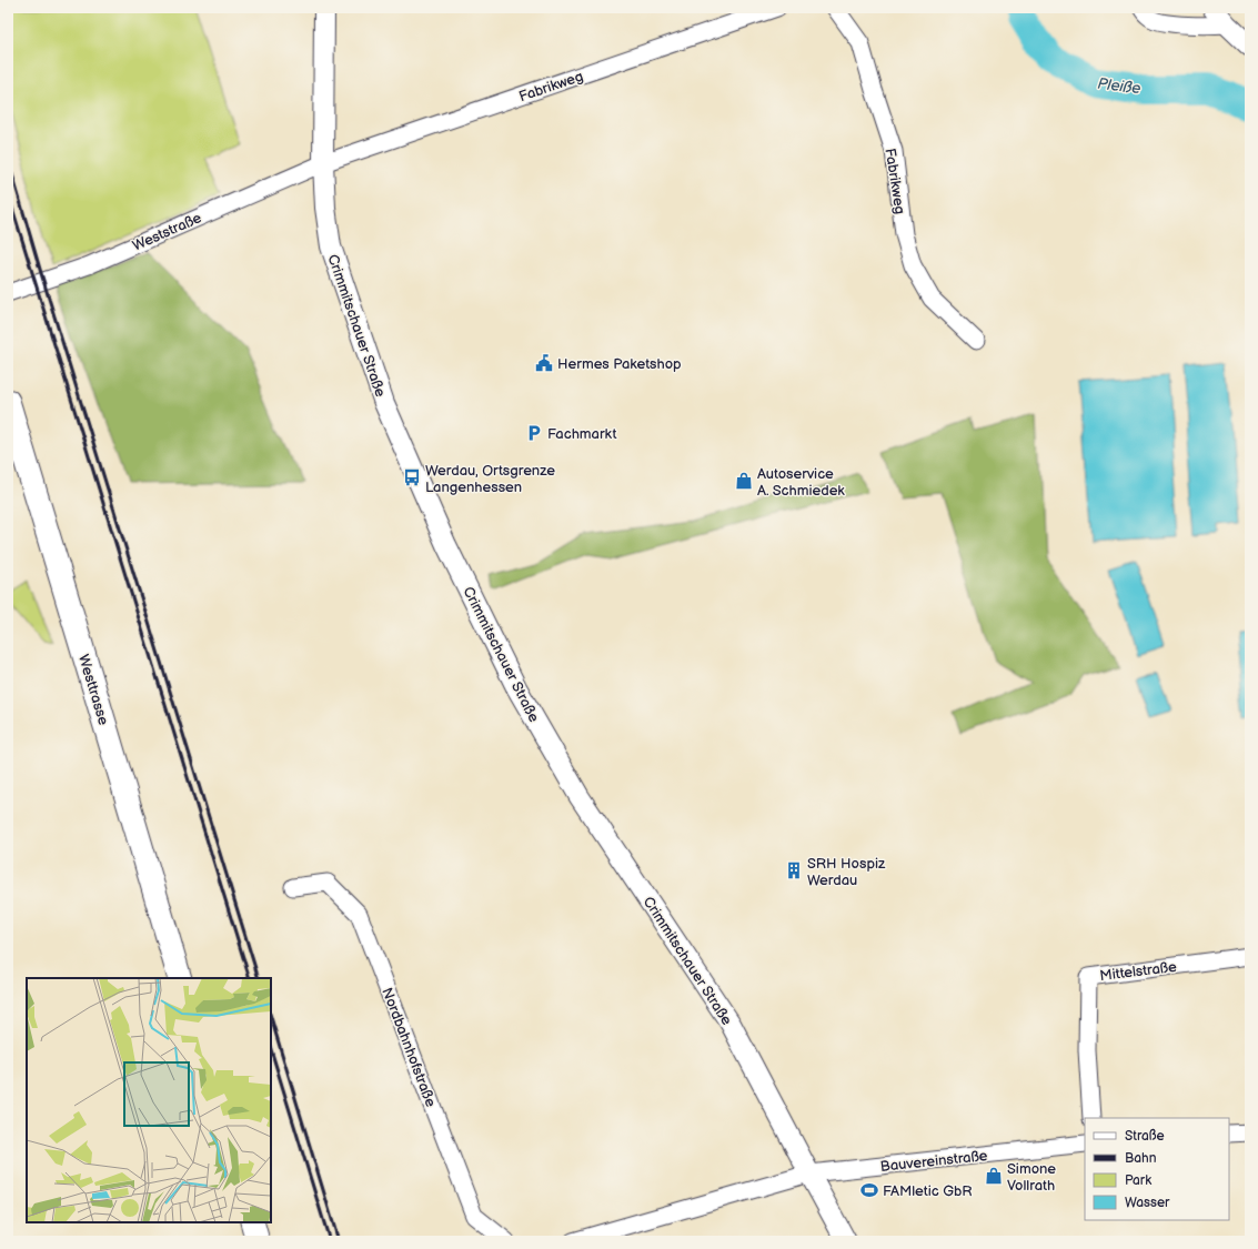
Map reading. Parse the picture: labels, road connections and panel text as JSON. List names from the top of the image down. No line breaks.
{"streets":{"main road":["Westtrasse"],"street":["Fabrikweg","Weststraße","Crimmitschauer Straße","Mittelstraße","Nordbahnhofstraße","Bauvereinstraße"]},"crossings":[["Fabrikweg","Weststraße"],["Fabrikweg","Crimmitschauer Straße"],["Weststraße","Crimmitschauer Straße"],["Crimmitschauer Straße","Bauvereinstraße"]],"water":["Pleiße"],"places":{"public building":["Hermes Paketshop"],"parking":["Fachmarkt"],"bus stop":["Werdau, Ortsgrenze Langenhessen"],"shop":["Autoservice A. Schmiedek","Simone Vollrath"],"building":["SRH Hospiz Werdau"],"sports":["FAMletic GbR"]},"legend":["Straße","Bahn","Park","Wasser"]}
